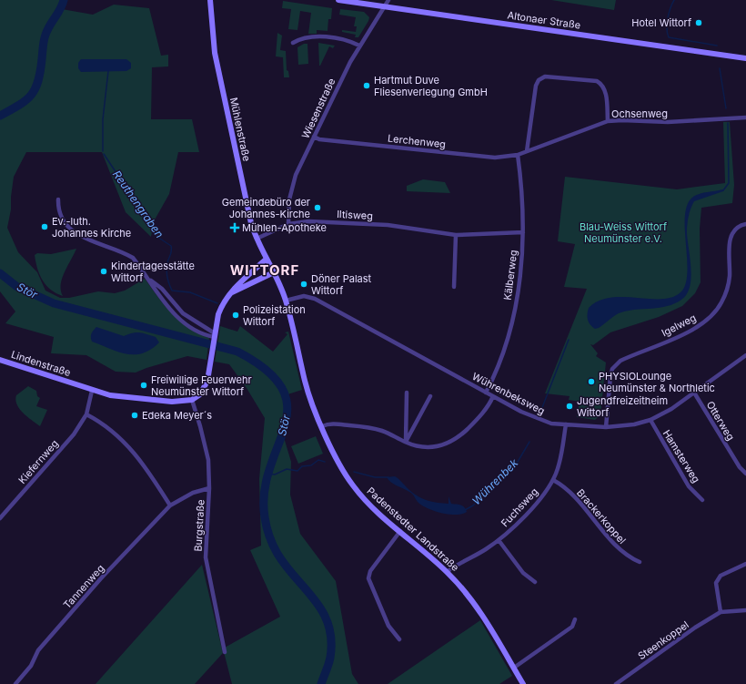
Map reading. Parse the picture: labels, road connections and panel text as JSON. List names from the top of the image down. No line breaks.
{"streets":{"street":["Altonaer Straße","Wiesenstraße","Ochsenweg","Mühlenstraße","Lerchenweg","Iltisweg","Kälberweg","Igelweg","Lindenstraße","Wührenbeksweg","Otterweg","Hamsterweg","Kiefernweg","Fuchsweg","Brackerkoppel","Burgstraße","Padenstedter Landstraße","Tannenweg","Steenkoppel"]},"crossings":[["Altonaer Straße","Wiesenstraße"],["Wiesenstraße","Lerchenweg"],["Wiesenstraße","Iltisweg"],["Ochsenweg","Lerchenweg"],["Ochsenweg","Kälberweg"],["Mühlenstraße","Iltisweg"],["Mühlenstraße","Padenstedter Landstraße"],["Lerchenweg","Kälberweg"],["Iltisweg","Kälberweg"],["Kälberweg","Wührenbeksweg"],["Igelweg","Wührenbeksweg"],["Lindenstraße","Kiefernweg"],["Wührenbeksweg","Otterweg"],["Wührenbeksweg","Hamsterweg"],["Wührenbeksweg","Fuchsweg"],["Wührenbeksweg","Padenstedter Landstraße"],["Fuchsweg","Brackerkoppel"],["Fuchsweg","Padenstedter Landstraße"],["Burgstraße","Tannenweg"]],"districts":["WITTORF"],"water":["Reuthengraben","Stör","Wührenbek"],"parks":["Blau-Weiss Wittorf Neumünster e.V."],"places":{"other":["Hotel Wittorf","Hartmut Duve Fliesenverlegung GmbH","Gemeindebüro der Johannes-Kirche","Ev.-luth. Johannes Kirche","Kindertagesstätte Wittorf","Döner Palast Wittorf","Polizeistation Wittorf","PHYSIOLounge Neumünster & Northletic","Freiwillige Feuerwehr Neumünster Wittorf","Jugendfreizeitheim Wittorf","Edeka Meyer´s"],"health":["Mühlen-Apotheke"]}}
